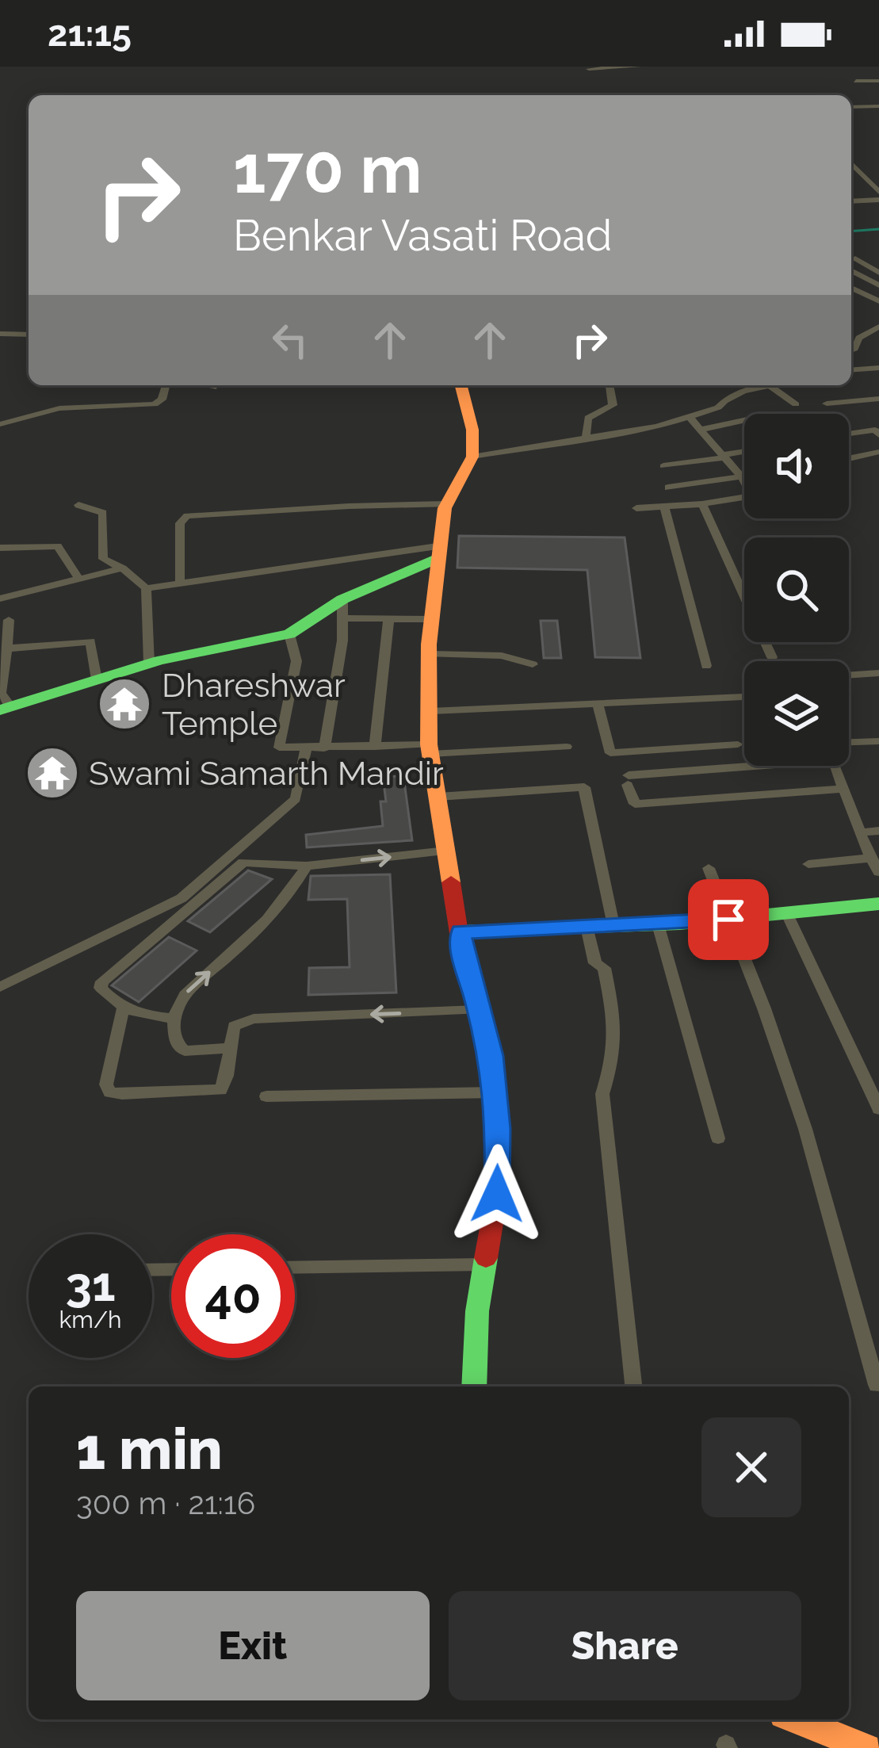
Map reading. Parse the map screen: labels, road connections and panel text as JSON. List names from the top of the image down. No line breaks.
{"places":{"temple":["Dhareshwar Temple","Swami Samarth Mandir"]},"page":{"status":"21:15","turn":["170 m","Benkar Vasati Road"],"speed":"31 km/h","limit":"40","heading":["1 min","300 m · 21:16"],"buttons":["Exit","Share"]}}
